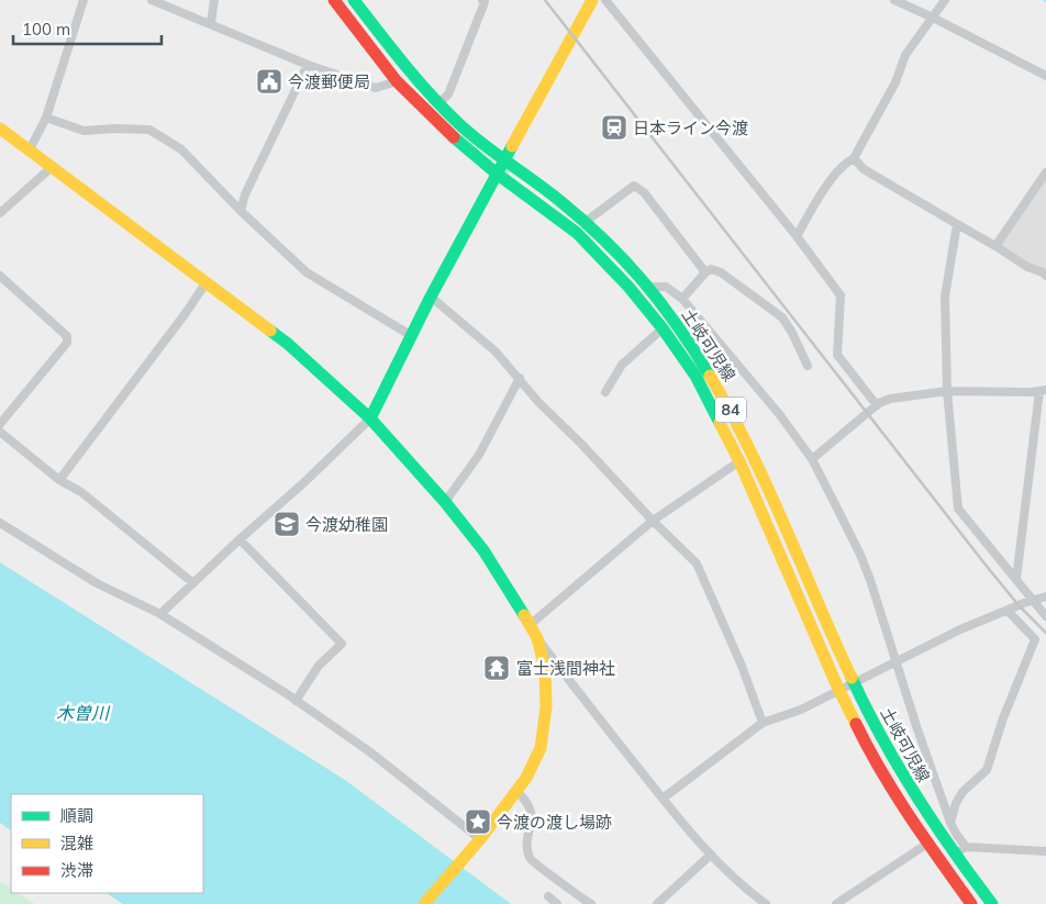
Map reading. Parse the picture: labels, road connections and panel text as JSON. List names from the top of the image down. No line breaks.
{"streets":{"main road":["土岐可児線","84"]},"water":["木曽川"],"places":{"public building":["今渡郵便局"],"station":["日本ライン今渡"],"school or university":["今渡幼稚園"],"temple":["富士浅間神社"],"place":["今渡の渡し場跡"]},"legend":["順調","混雑","渋滞"],"scale_bar":"100 m"}
